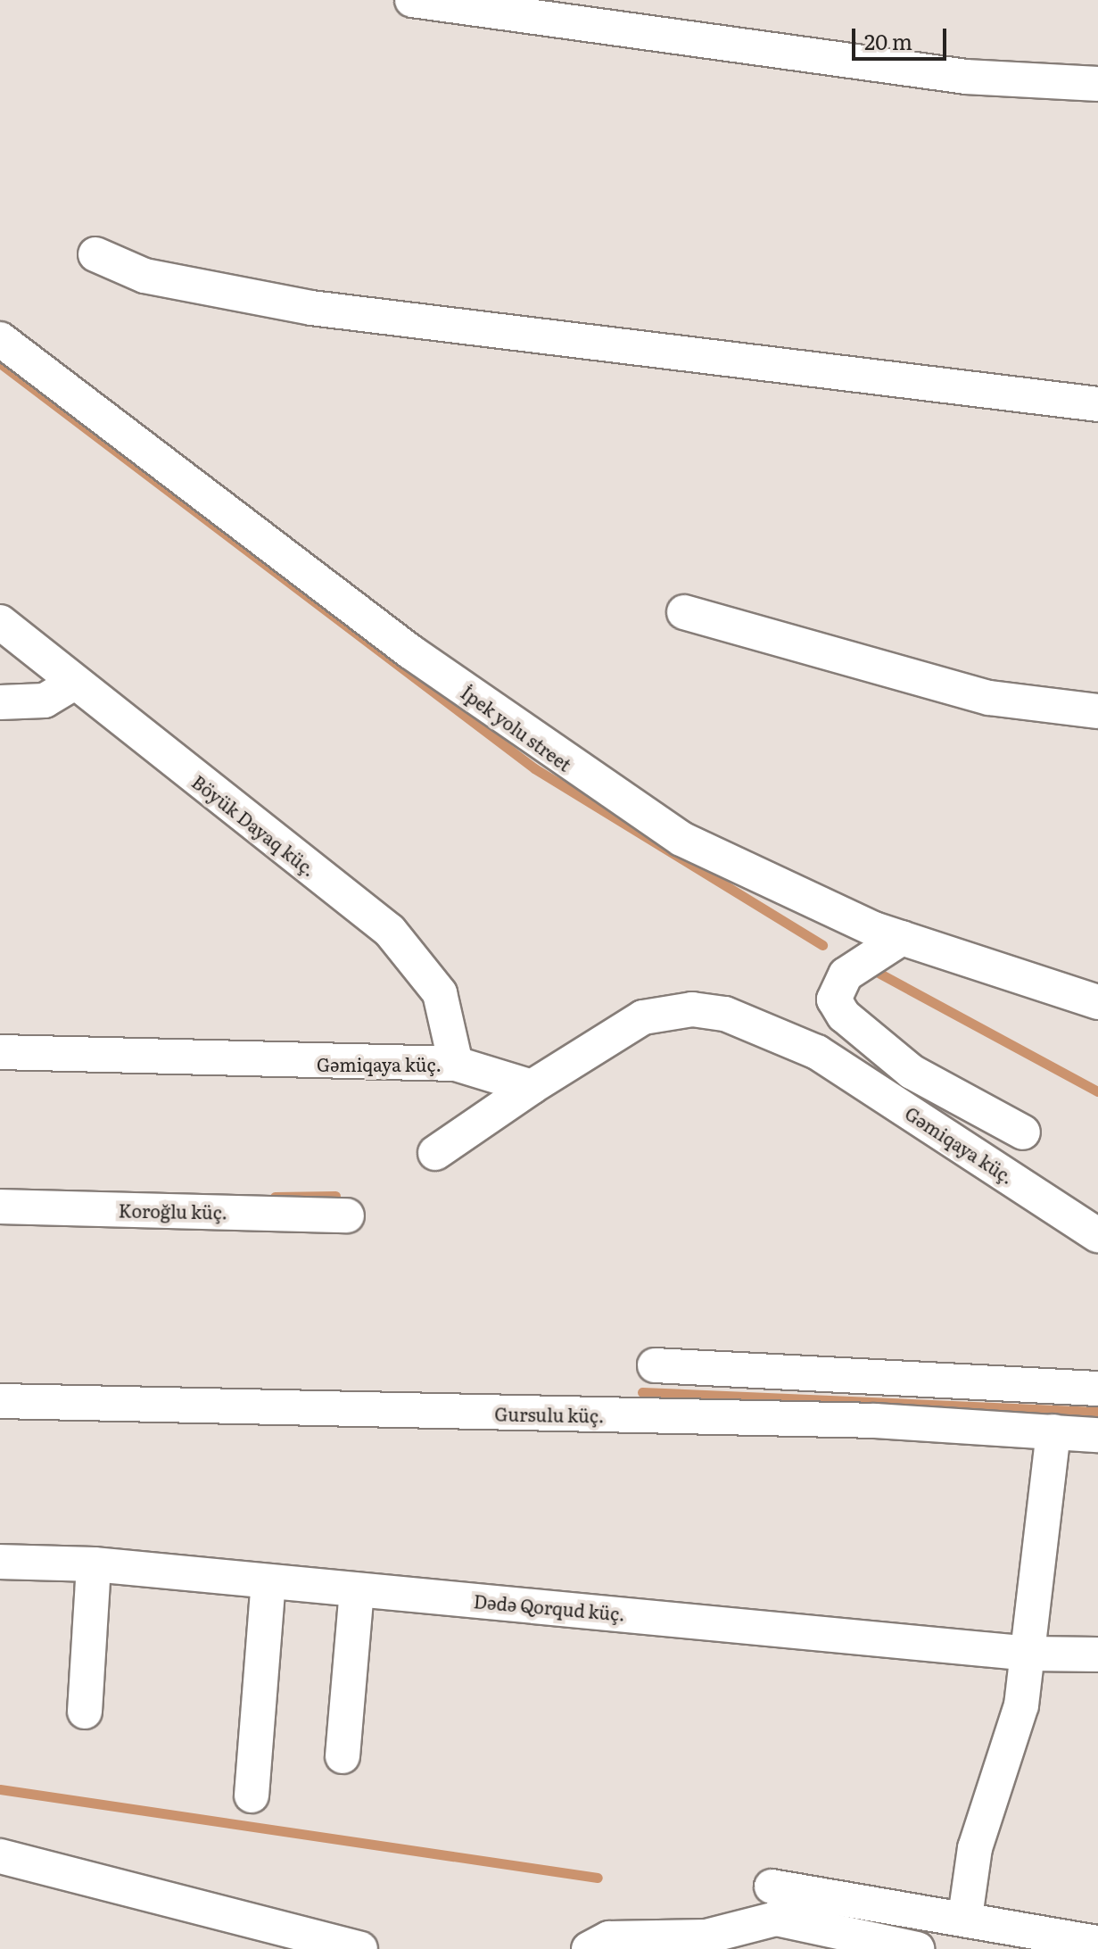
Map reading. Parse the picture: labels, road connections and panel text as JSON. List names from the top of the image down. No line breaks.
{"streets":{"street":["İpek yolu street","Böyük Dayaq küç.","Gəmiqaya küç.","Koroğlu küç.","Gursulu küç.","Dədə Qorqud küç."]},"crossings":[["Böyük Dayaq küç.","Gəmiqaya küç."]],"scale_bar":"20 m"}
